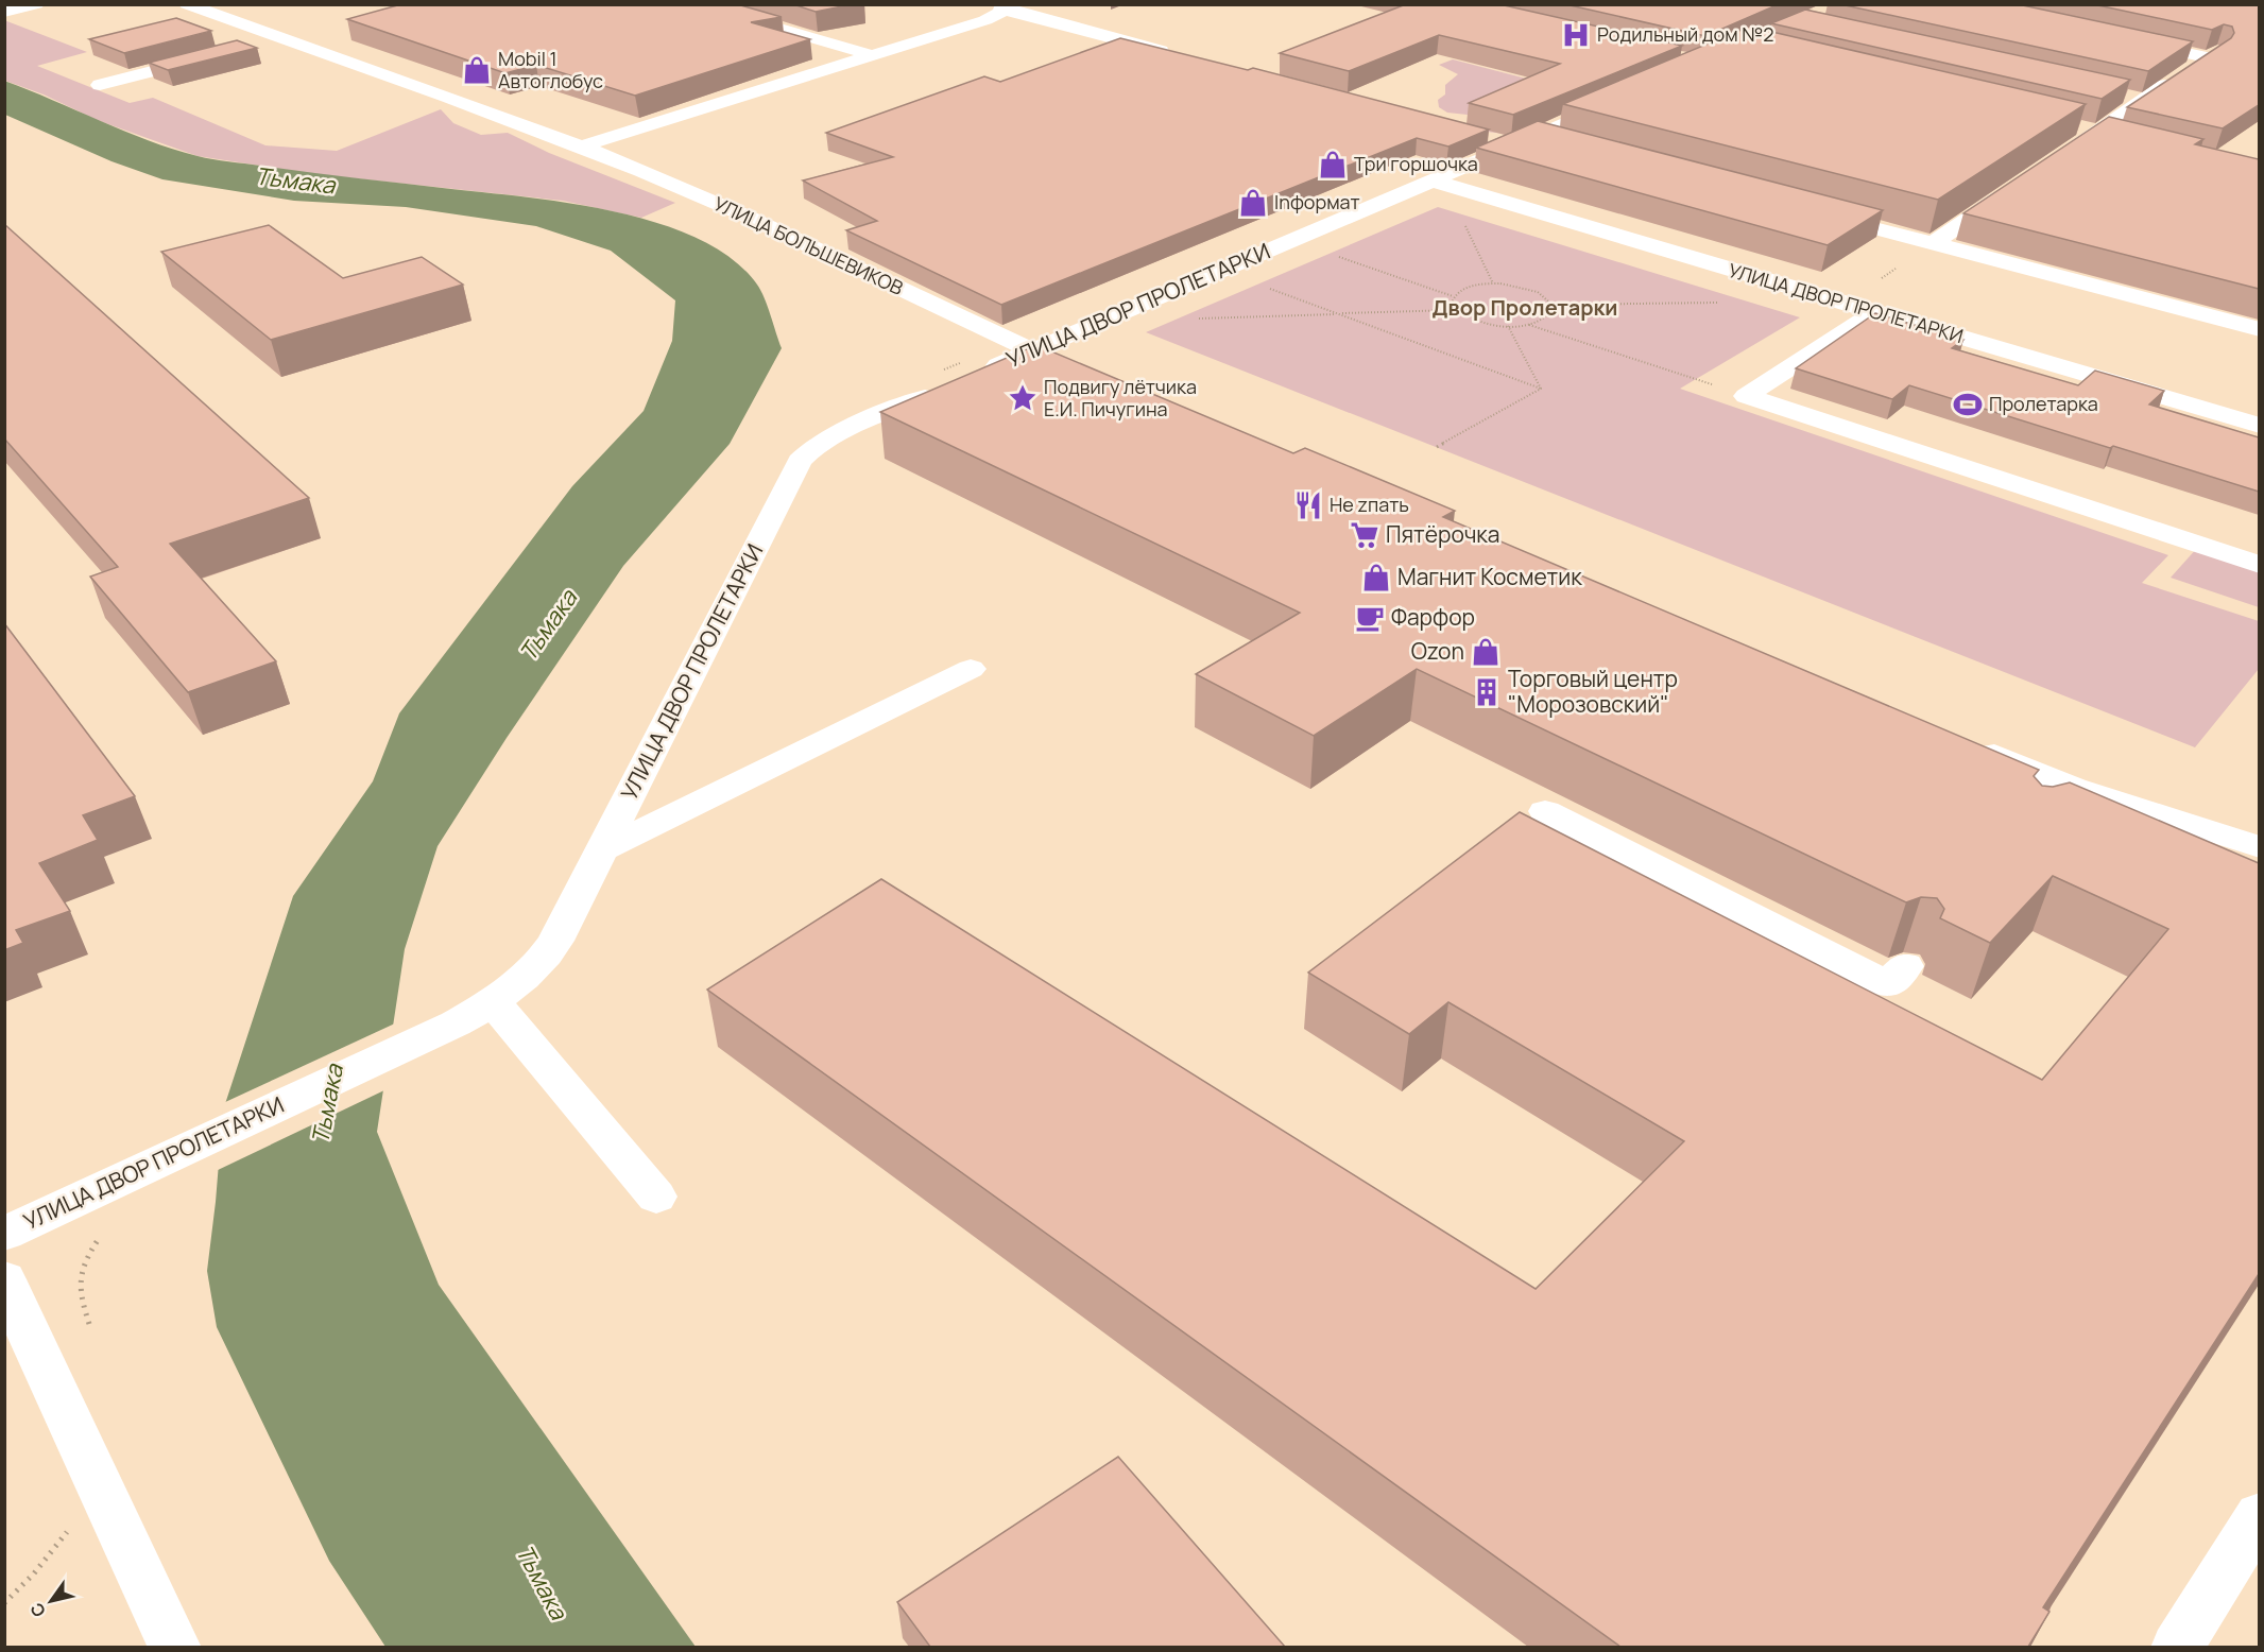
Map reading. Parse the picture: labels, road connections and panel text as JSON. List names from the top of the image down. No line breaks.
{"streets":{"street":["УЛИЦА БОЛЬШЕВИКОВ","УЛИЦА ДВОР ПРОЛЕТАРКИ"]},"crossings":[["УЛИЦА БОЛЬШЕВИКОВ","УЛИЦА ДВОР ПРОЛЕТАРКИ"]],"districts":["Двор Пролетарки"],"water":["Тьмака"],"places":{"hospital":["Родильный дом №2"],"shop":["Mobil 1 Автоглобус","Три горшочка","Inформат","Магнит Косметик","Ozon"],"place":["Подвигу лётчика Е.И. Пичугина"],"sports":["Пролетарка"],"restaurant":["Не zпать"],"supermarket":["Пятёрочка"],"cafe":["Фарфор"],"building":["Торговый центр \"Морозовский\""]},"north":"bottom left"}
